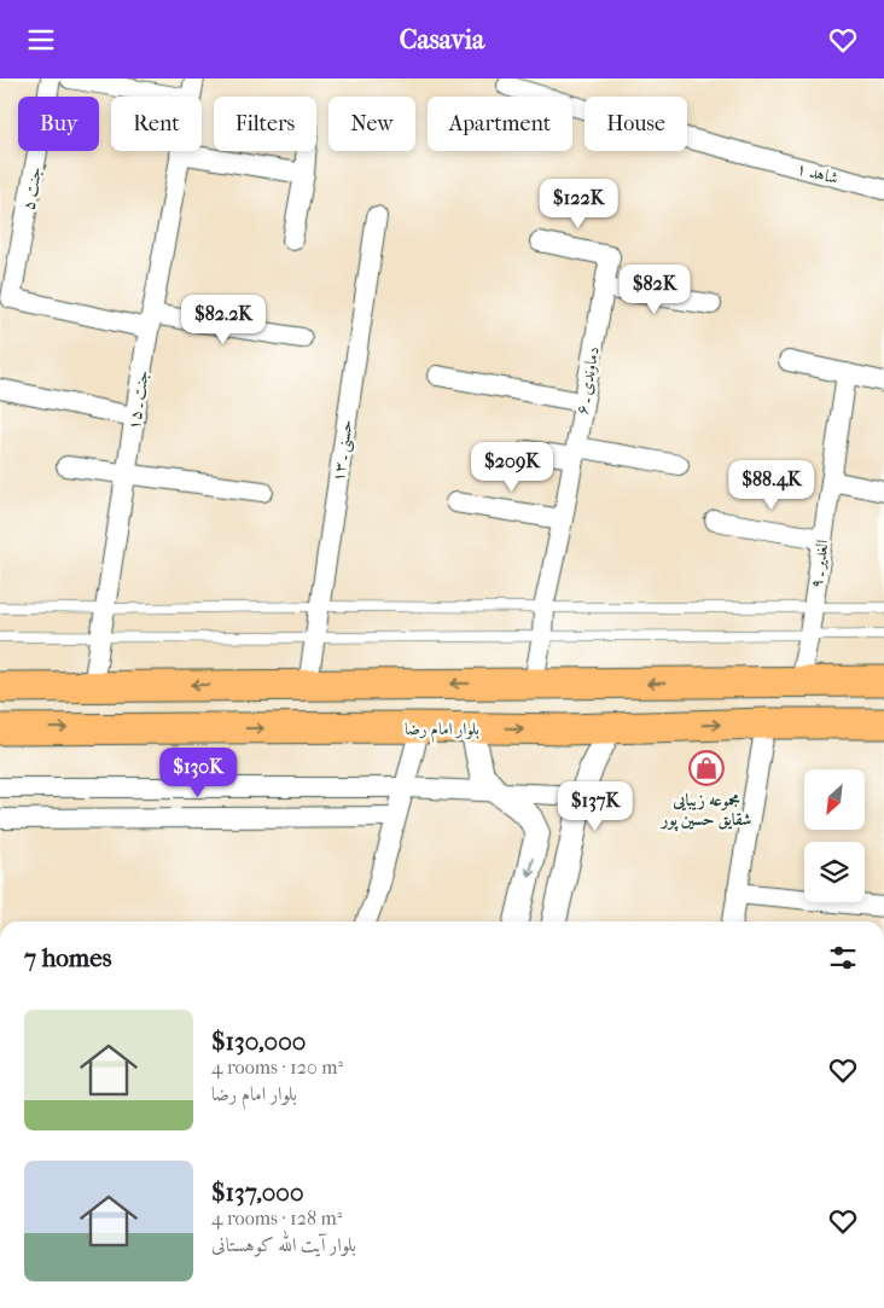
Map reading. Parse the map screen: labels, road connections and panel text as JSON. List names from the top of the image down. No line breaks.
{"streets":{"main road":["بلوار امام رضا"],"street":["شاهد ۱","جنت ۵","دماوندی ـ ۶","جنت ـ ۱۵","حسنی ـ ۱۳","الغدیر ـ ۹"]},"crossings":[["جنت ۵","جنت ـ ۱۵"]],"places":{"shop":["مجموعه زیبایی شقایق حسین پور"]},"north":"bottom left","page":{"header":"Casavia","chip":["Buy","Rent","Filters","New","Apartment","House"],"price":["$122K","$82K","$82.2K","$209K","$88.4K","$130K","$137K"],"heading":"7 homes","list":[{"name":"$130,000","note":"4 rooms · 120 m² · بلوار امام رضا"},{"name":"$137,000","note":"4 rooms · 128 m² · بلوار آیت الله کوهستانی"}]}}
